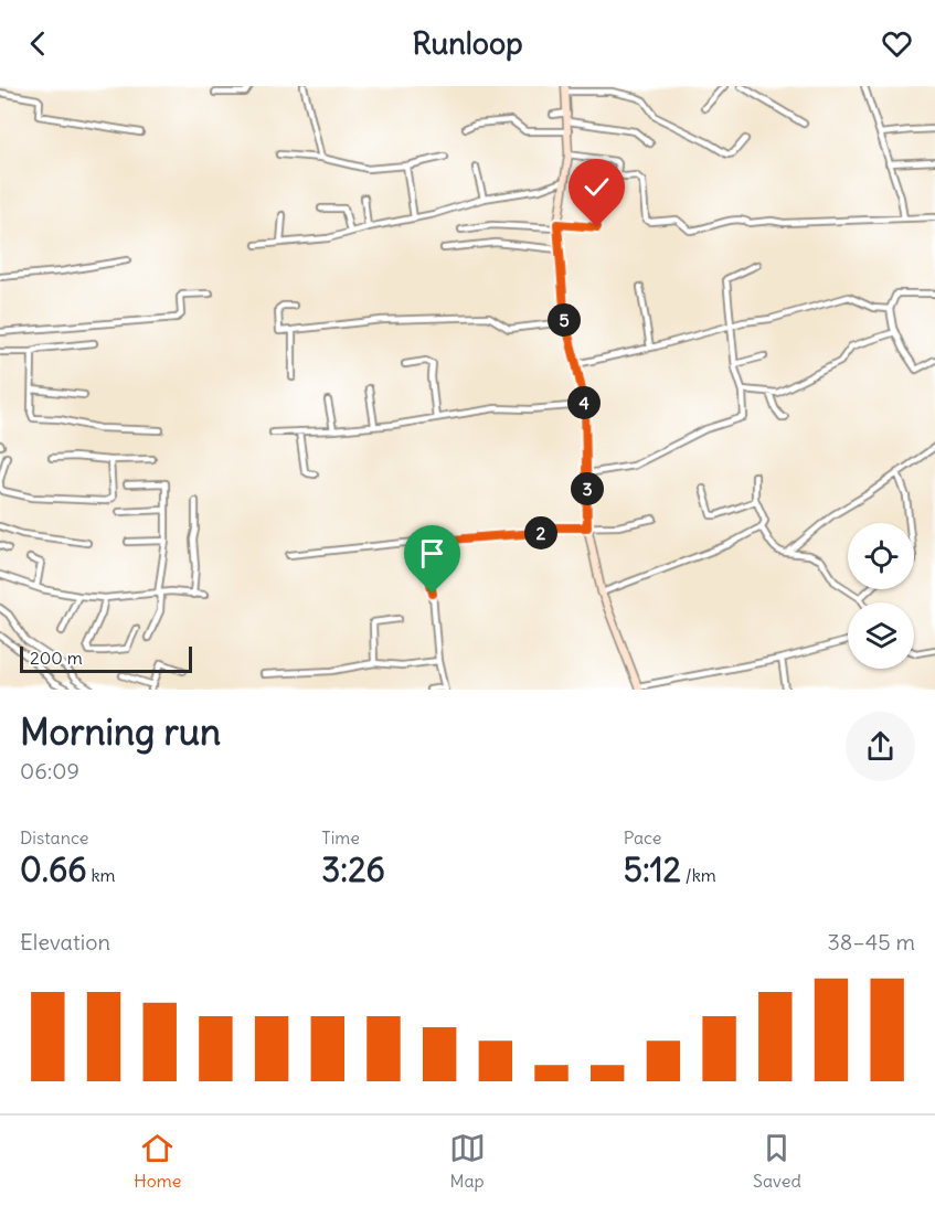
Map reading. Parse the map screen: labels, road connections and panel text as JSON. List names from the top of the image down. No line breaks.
{"scale_bar":"200 m","page":{"header":"Runloop","pins":["5","4","3","2"],"scale":"200 m","heading":["Morning run","06:09"],"stats":[["Distance","0.66 km"],["Time","3:26"],["Pace","5:12 /km"]],"chart":["Elevation","38–45 m"],"tabs":["Home","Map","Saved"]}}
